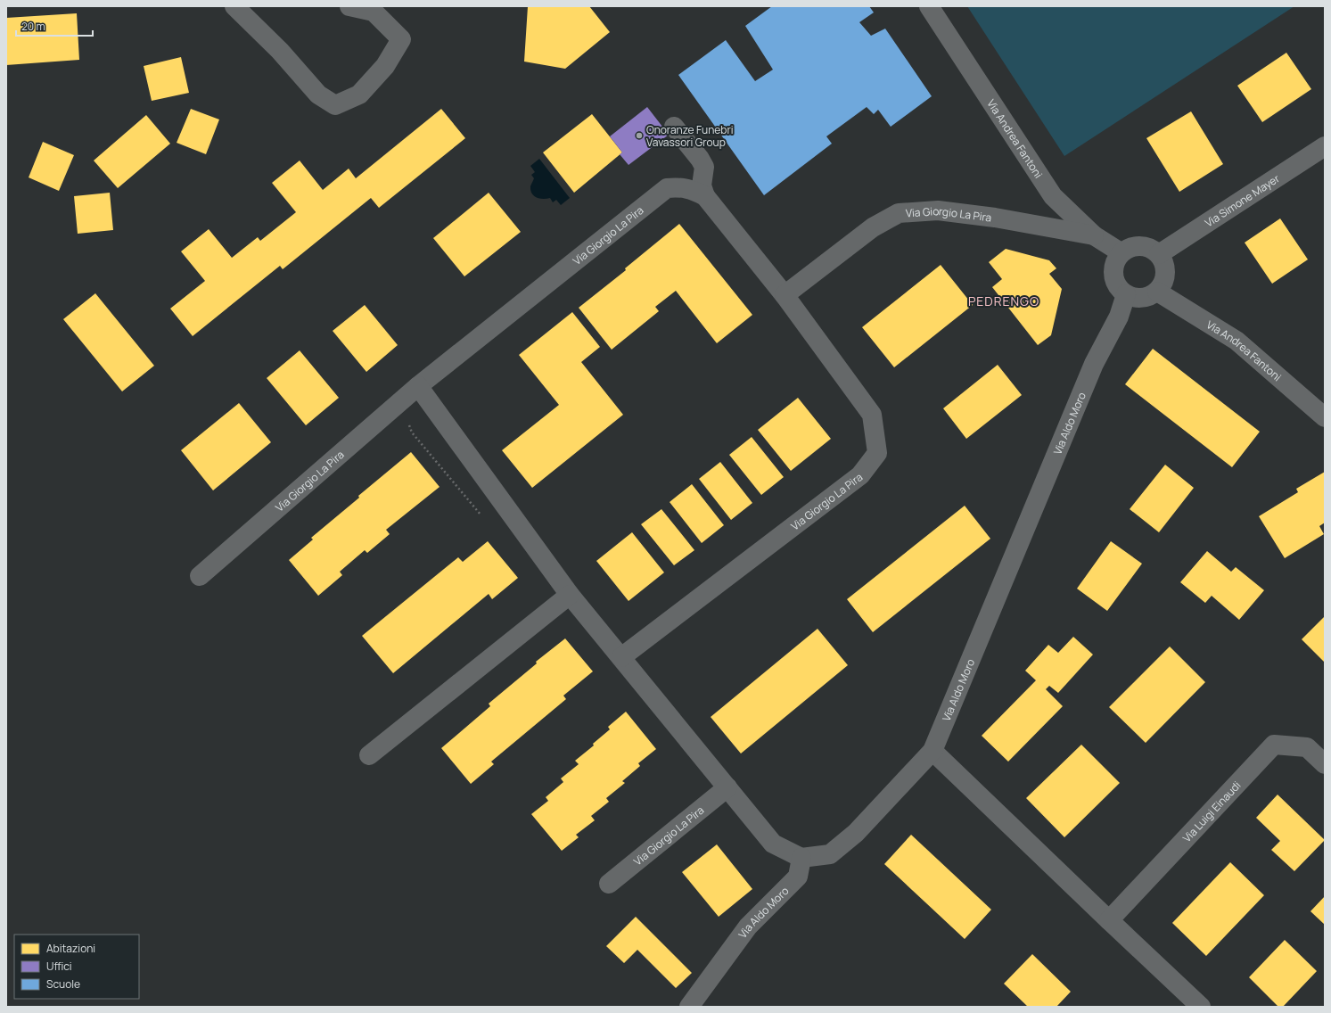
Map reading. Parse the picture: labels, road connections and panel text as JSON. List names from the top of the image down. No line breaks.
{"streets":{"street":["Via Andrea Fantoni","Via Simone Mayer","Via Giorgio La Pira","Via Aldo Moro","Via Luigi Einaudi"]},"crossings":[["Via Andrea Fantoni","Via Simone Mayer"],["Via Andrea Fantoni","Via Giorgio La Pira"],["Via Andrea Fantoni","Via Aldo Moro"],["Via Simone Mayer","Via Aldo Moro"]],"districts":["PEDRENGO"],"places":["Onoranze Funebri Vavassori Group"],"legend":["Abitazioni","Uffici","Scuole"],"scale_bar":"20 m"}
